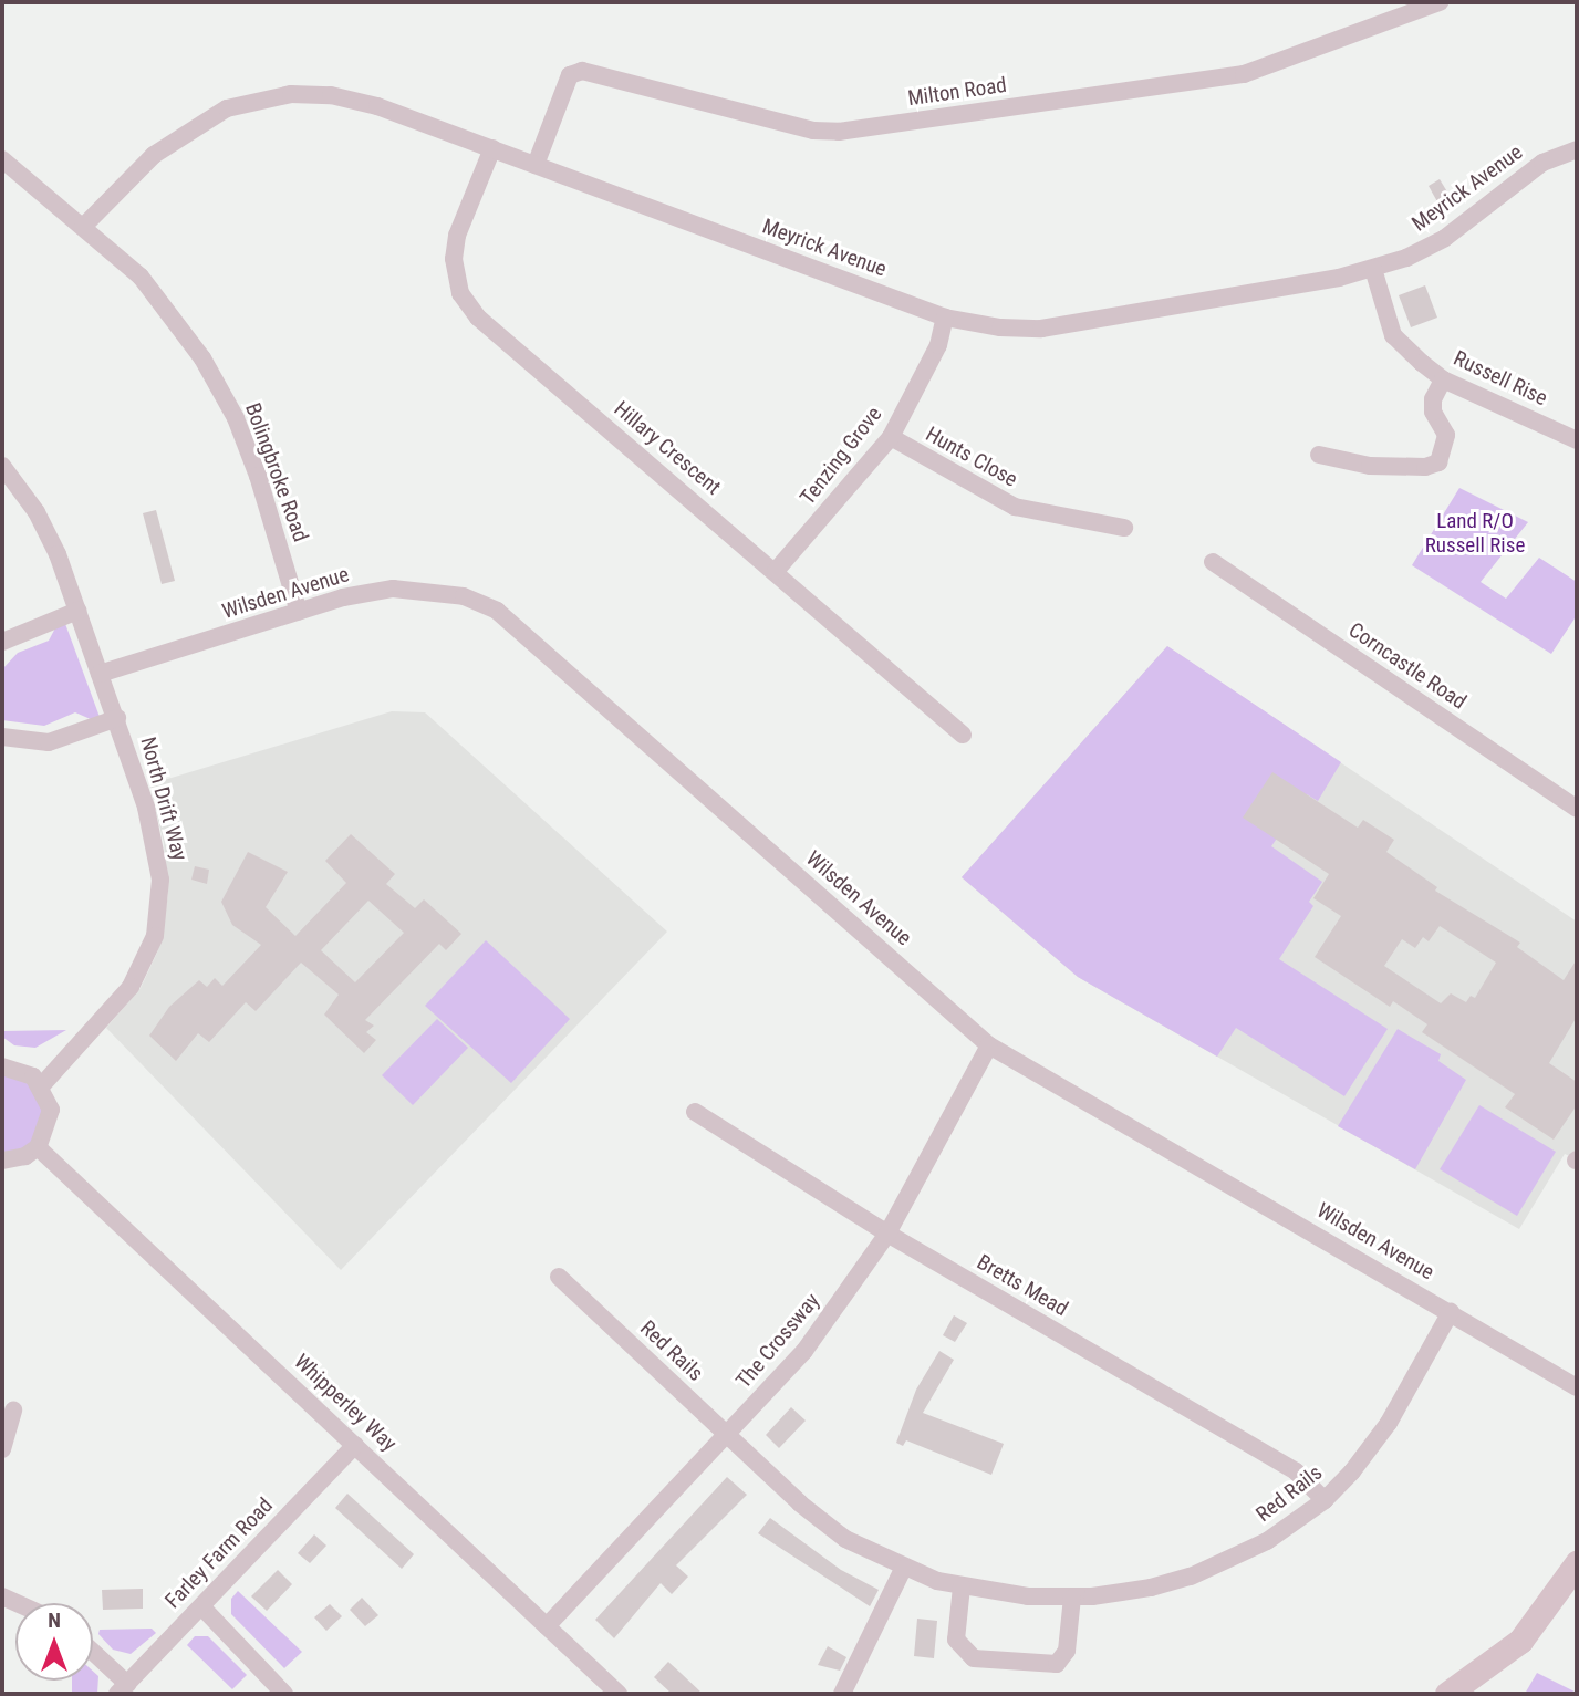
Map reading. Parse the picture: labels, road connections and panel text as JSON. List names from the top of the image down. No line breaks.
{"streets":{"street":["Milton Road","Meyrick Avenue","Russell Rise","Hillary Crescent","Tenzing Grove","Hunts Close","Bolingbroke Road","Wilsden Avenue","Corncastle Road","North Drift Way","Bretts Mead","The Crossway","Red Rails","Whipperley Way","Farley Farm Road"]},"crossings":[["Milton Road","Meyrick Avenue"],["Meyrick Avenue","Russell Rise"],["Meyrick Avenue","Hillary Crescent"],["Meyrick Avenue","Tenzing Grove"],["Meyrick Avenue","Bolingbroke Road"],["Hillary Crescent","Tenzing Grove"],["Tenzing Grove","Hunts Close"],["Bolingbroke Road","Wilsden Avenue"],["Wilsden Avenue","North Drift Way"],["Wilsden Avenue","The Crossway"],["Wilsden Avenue","Red Rails"],["Bretts Mead","The Crossway"],["Bretts Mead","Red Rails"],["The Crossway","Red Rails"],["The Crossway","Whipperley Way"],["Whipperley Way","Farley Farm Road"]],"parks":["Land R/O Russell Rise"],"north":"top"}
